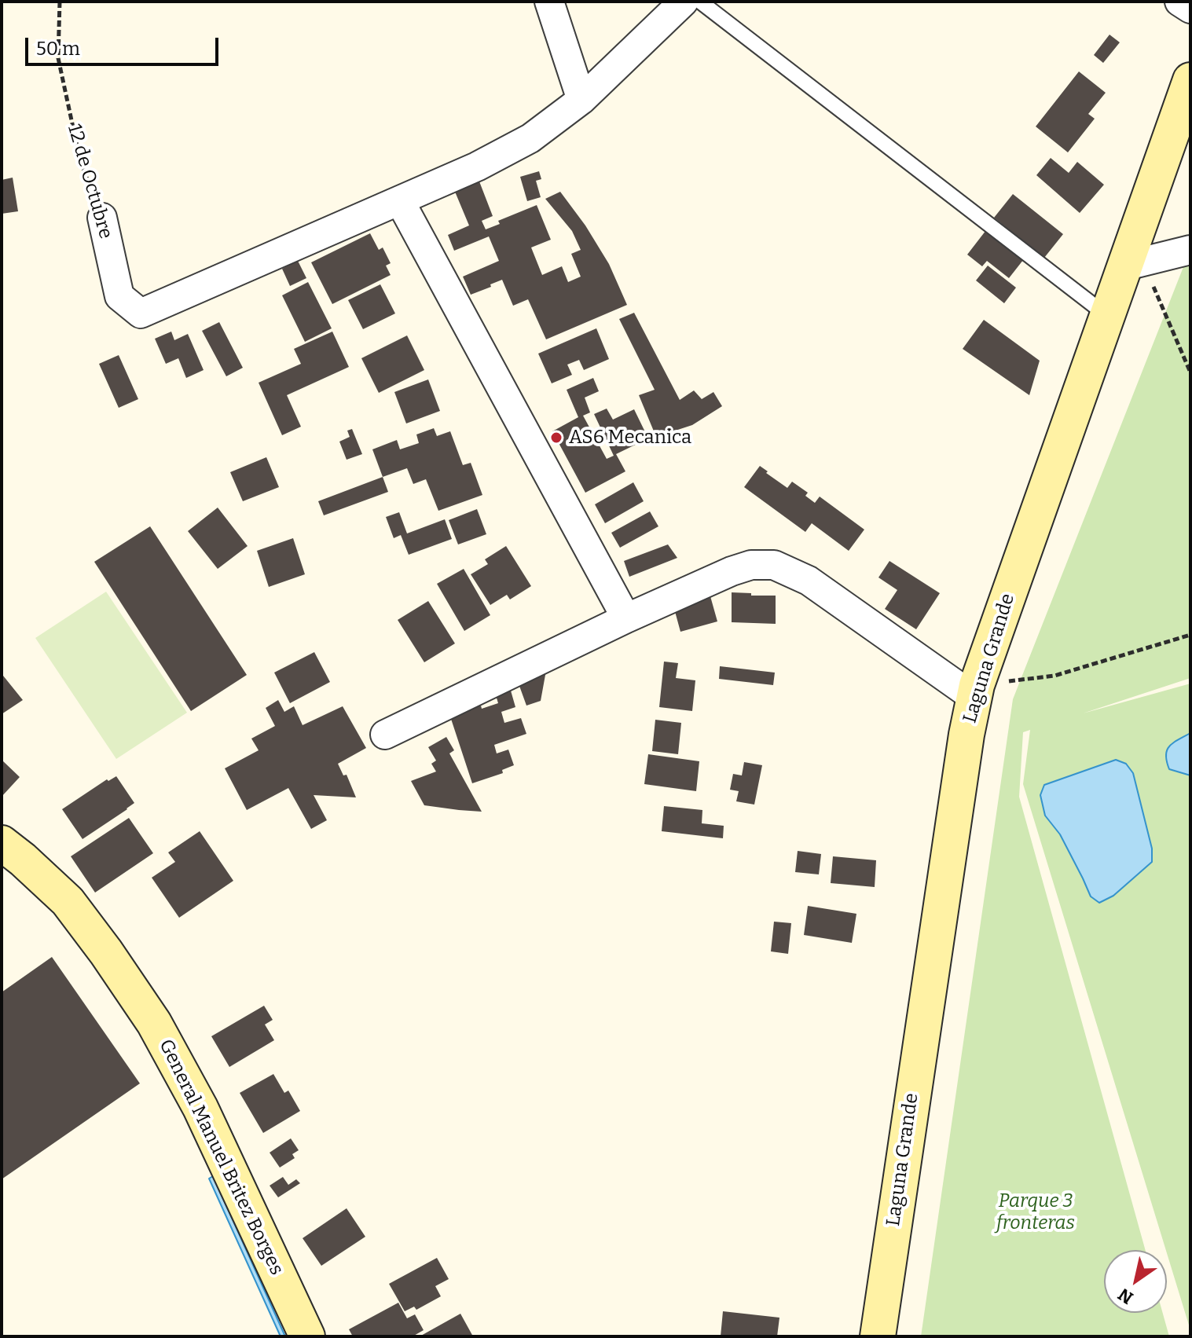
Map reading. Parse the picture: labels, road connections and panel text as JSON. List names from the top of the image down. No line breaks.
{"streets":{"main road":["Laguna Grande","General Manuel Britez Borges"],"street":["12 de Octubre"]},"parks":["Parque 3 fronteras"],"places":["AS6 Mecanica"],"scale_bar":"50 m","north":"bottom left"}
